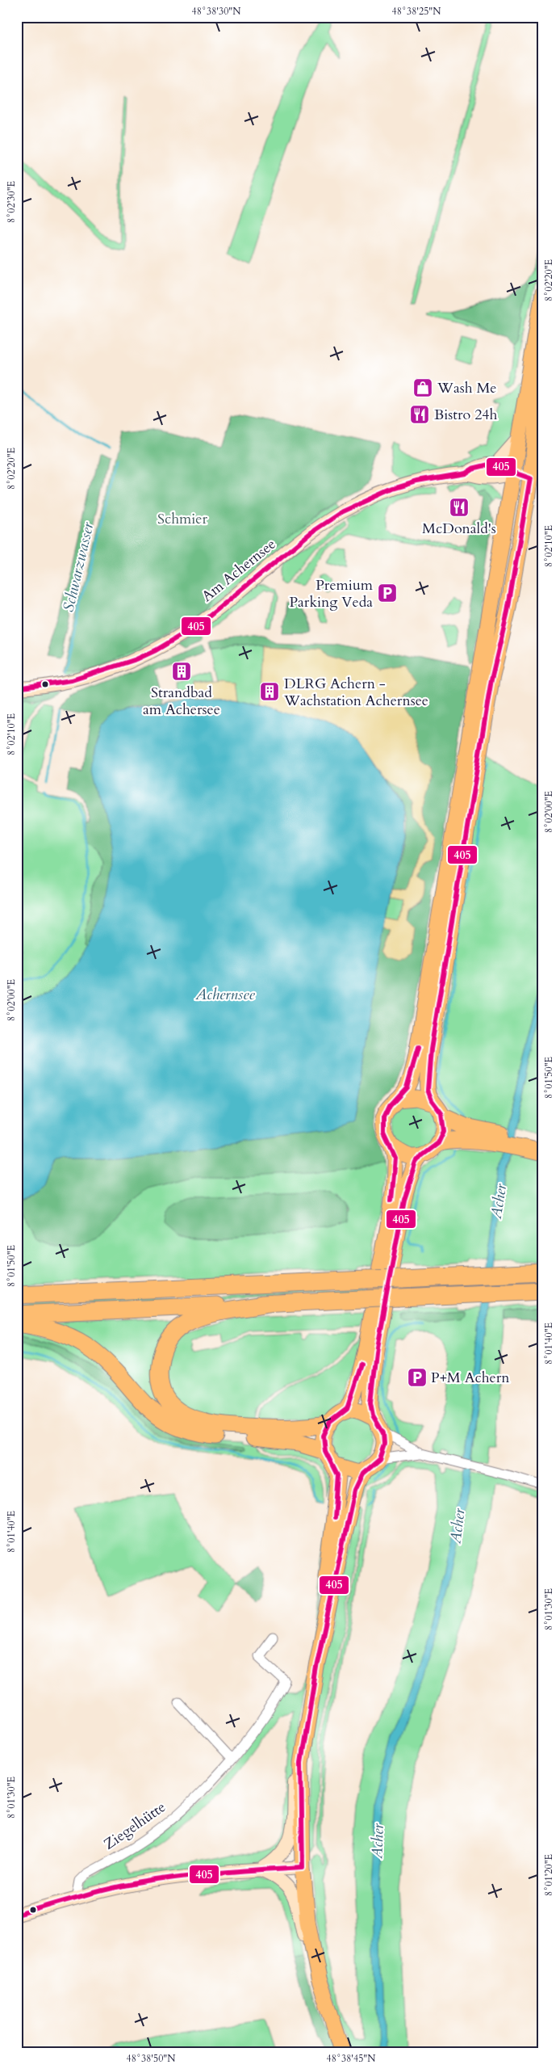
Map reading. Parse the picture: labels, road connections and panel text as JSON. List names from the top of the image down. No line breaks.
{"streets":{"street":["Am Achernsee","Ziegelhütte"]},"water":["Schwarzwasser","Achernsee","Acher"],"parks":["Schmier"],"places":{"shop":["Wash Me"],"restaurant":["Bistro 24h","McDonald's"],"parking":["Premium Parking Veda","P+M Achern"],"building":["Strandbad am Achersee","DLRG Achern - Wachstation Achernsee"]},"lines":["transit line 405"],"coordinates":["48°38'30\"N","48°38'25\"N","8°02'30\"E","8°02'20\"E","8°02'10\"E","8°02'00\"E","8°01'50\"E","8°01'40\"E","8°01'30\"E","8°01'20\"E","48°38'50\"N","48°38'45\"N"]}
